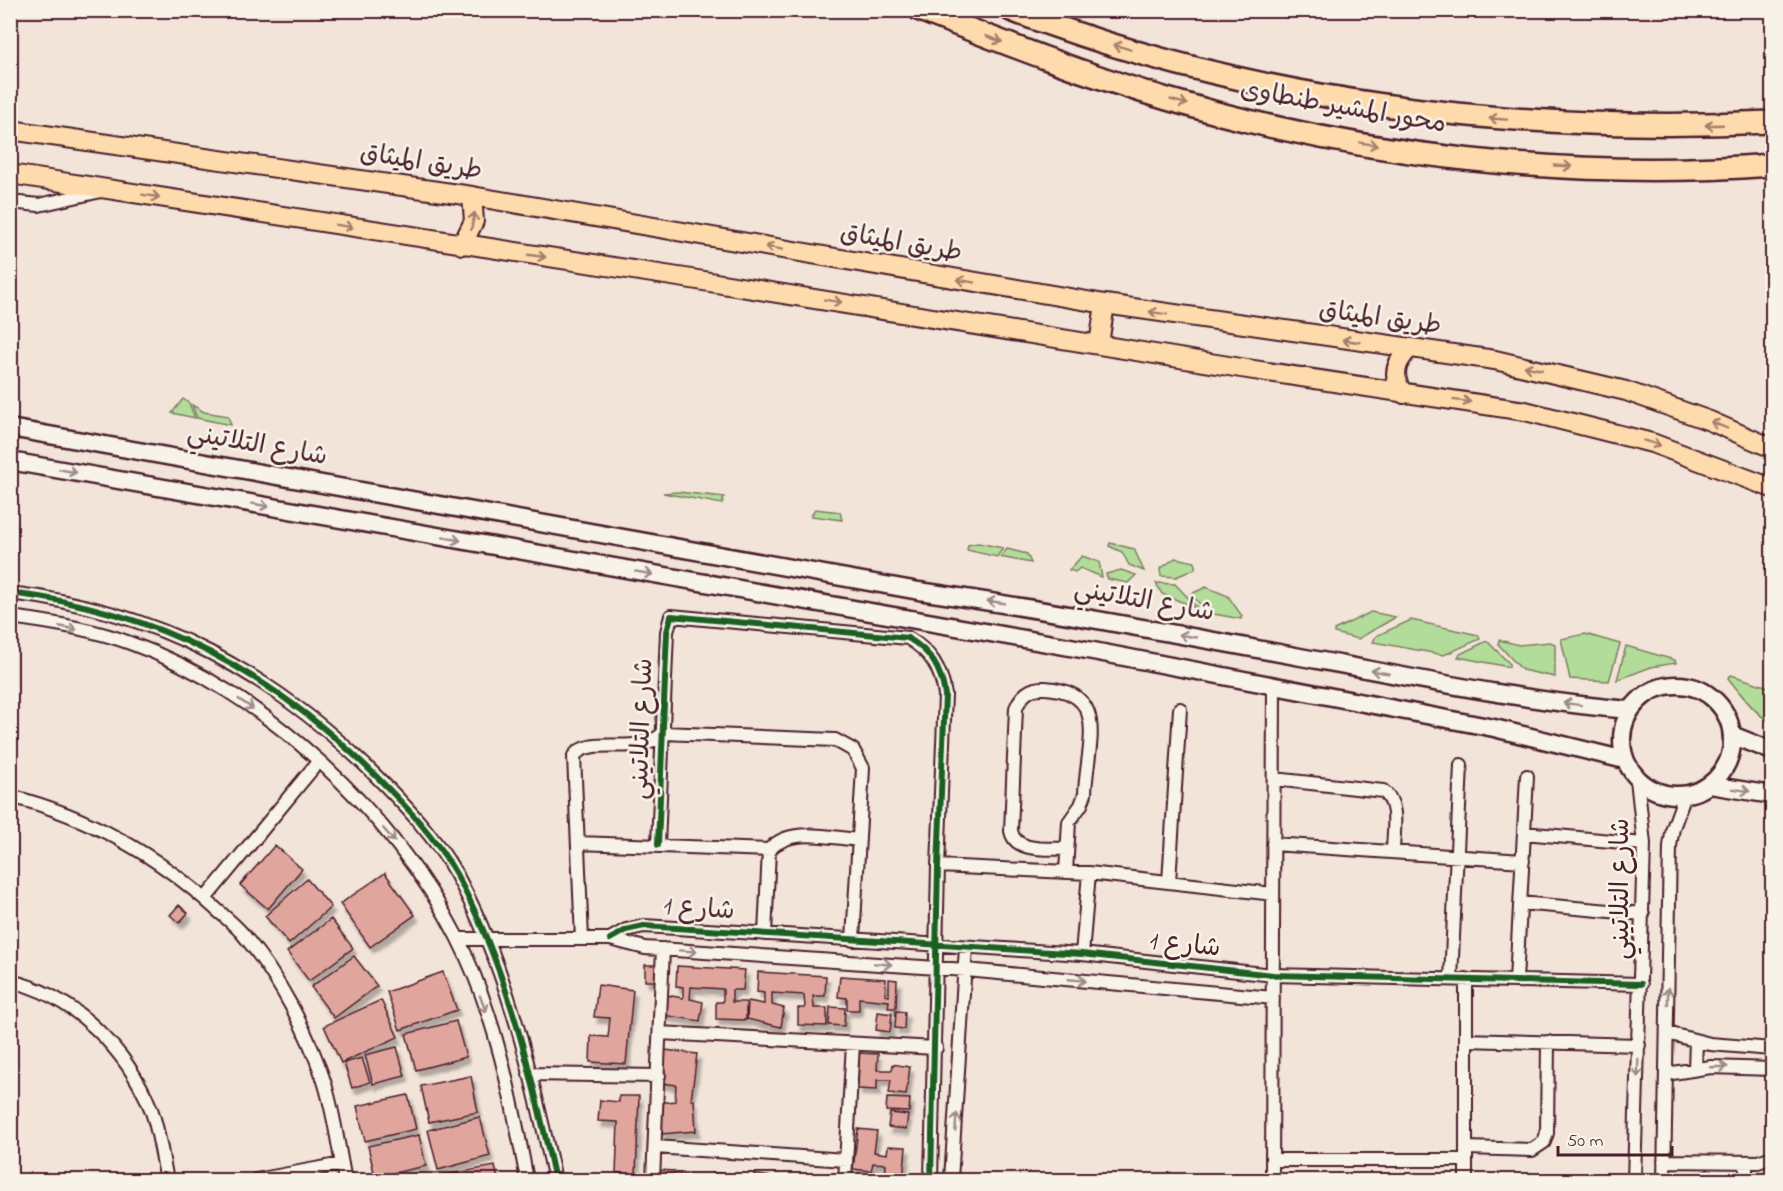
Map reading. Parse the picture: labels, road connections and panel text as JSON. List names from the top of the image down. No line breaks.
{"streets":{"highway":["محور المشير طنطاوى"],"main road":["طريق الميثاق","شارع التلاتيني"],"street":["شارع 1"]},"crossings":[["شارع التلاتيني","شارع 1"]],"scale_bar":"50 m"}
